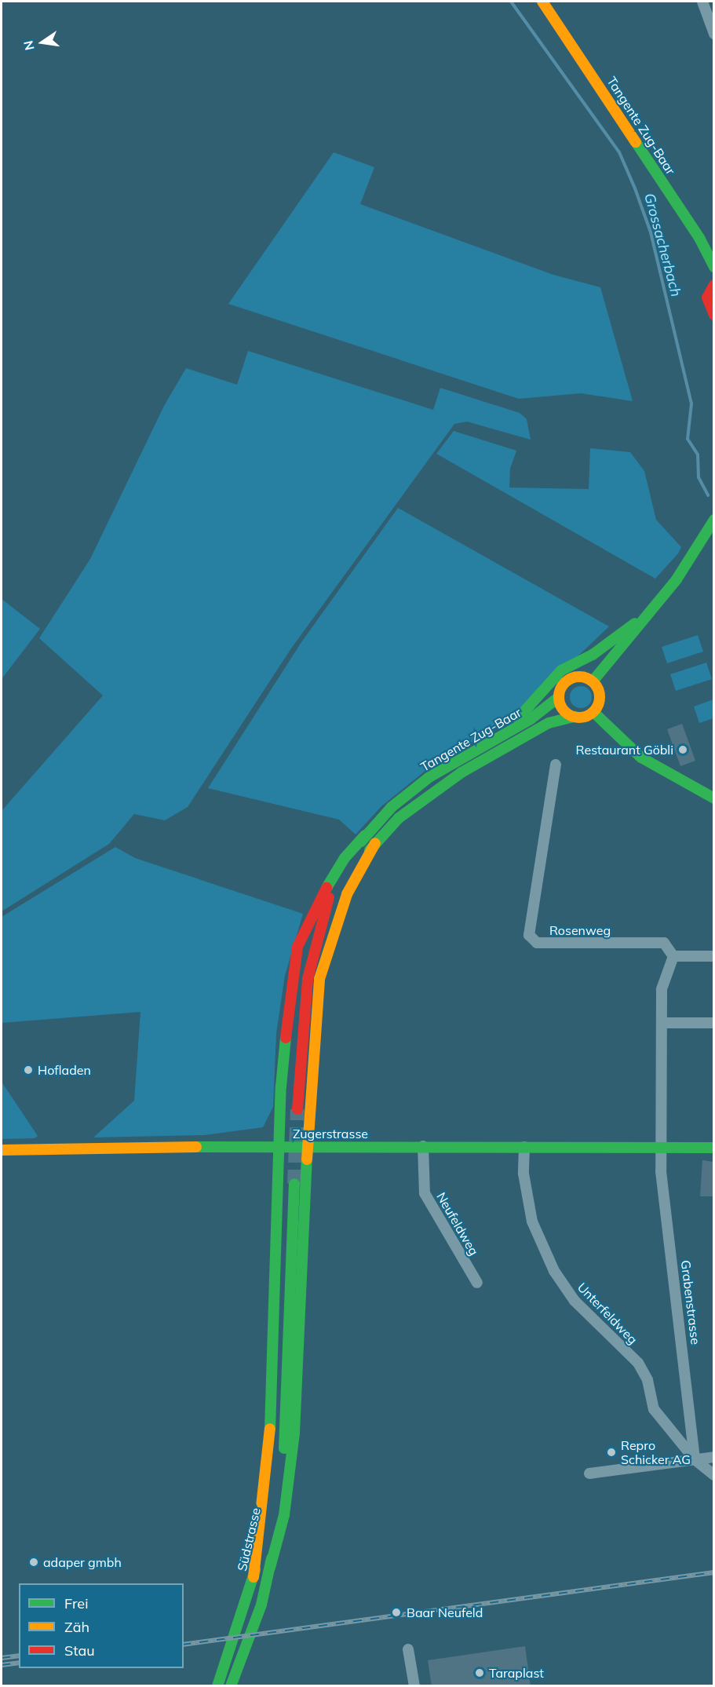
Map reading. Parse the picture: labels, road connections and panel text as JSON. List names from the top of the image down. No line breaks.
{"streets":{"main road":["Tangente Zug-Baar","Zugerstrasse","Südstrasse"],"street":["Rosenweg","Neufeldweg","Grabenstrasse","Unterfeldweg"]},"crossings":[["Zugerstrasse","Neufeldweg"],["Zugerstrasse","Grabenstrasse"],["Zugerstrasse","Unterfeldweg"],["Grabenstrasse","Unterfeldweg"]],"water":["Grossacherbach"],"places":["Restaurant Göbli","Hofladen","Repro Schicker AG","adaper gmbh","Baar Neufeld","Taraplast"],"legend":["Frei","Zäh","Stau"],"north":"left"}
